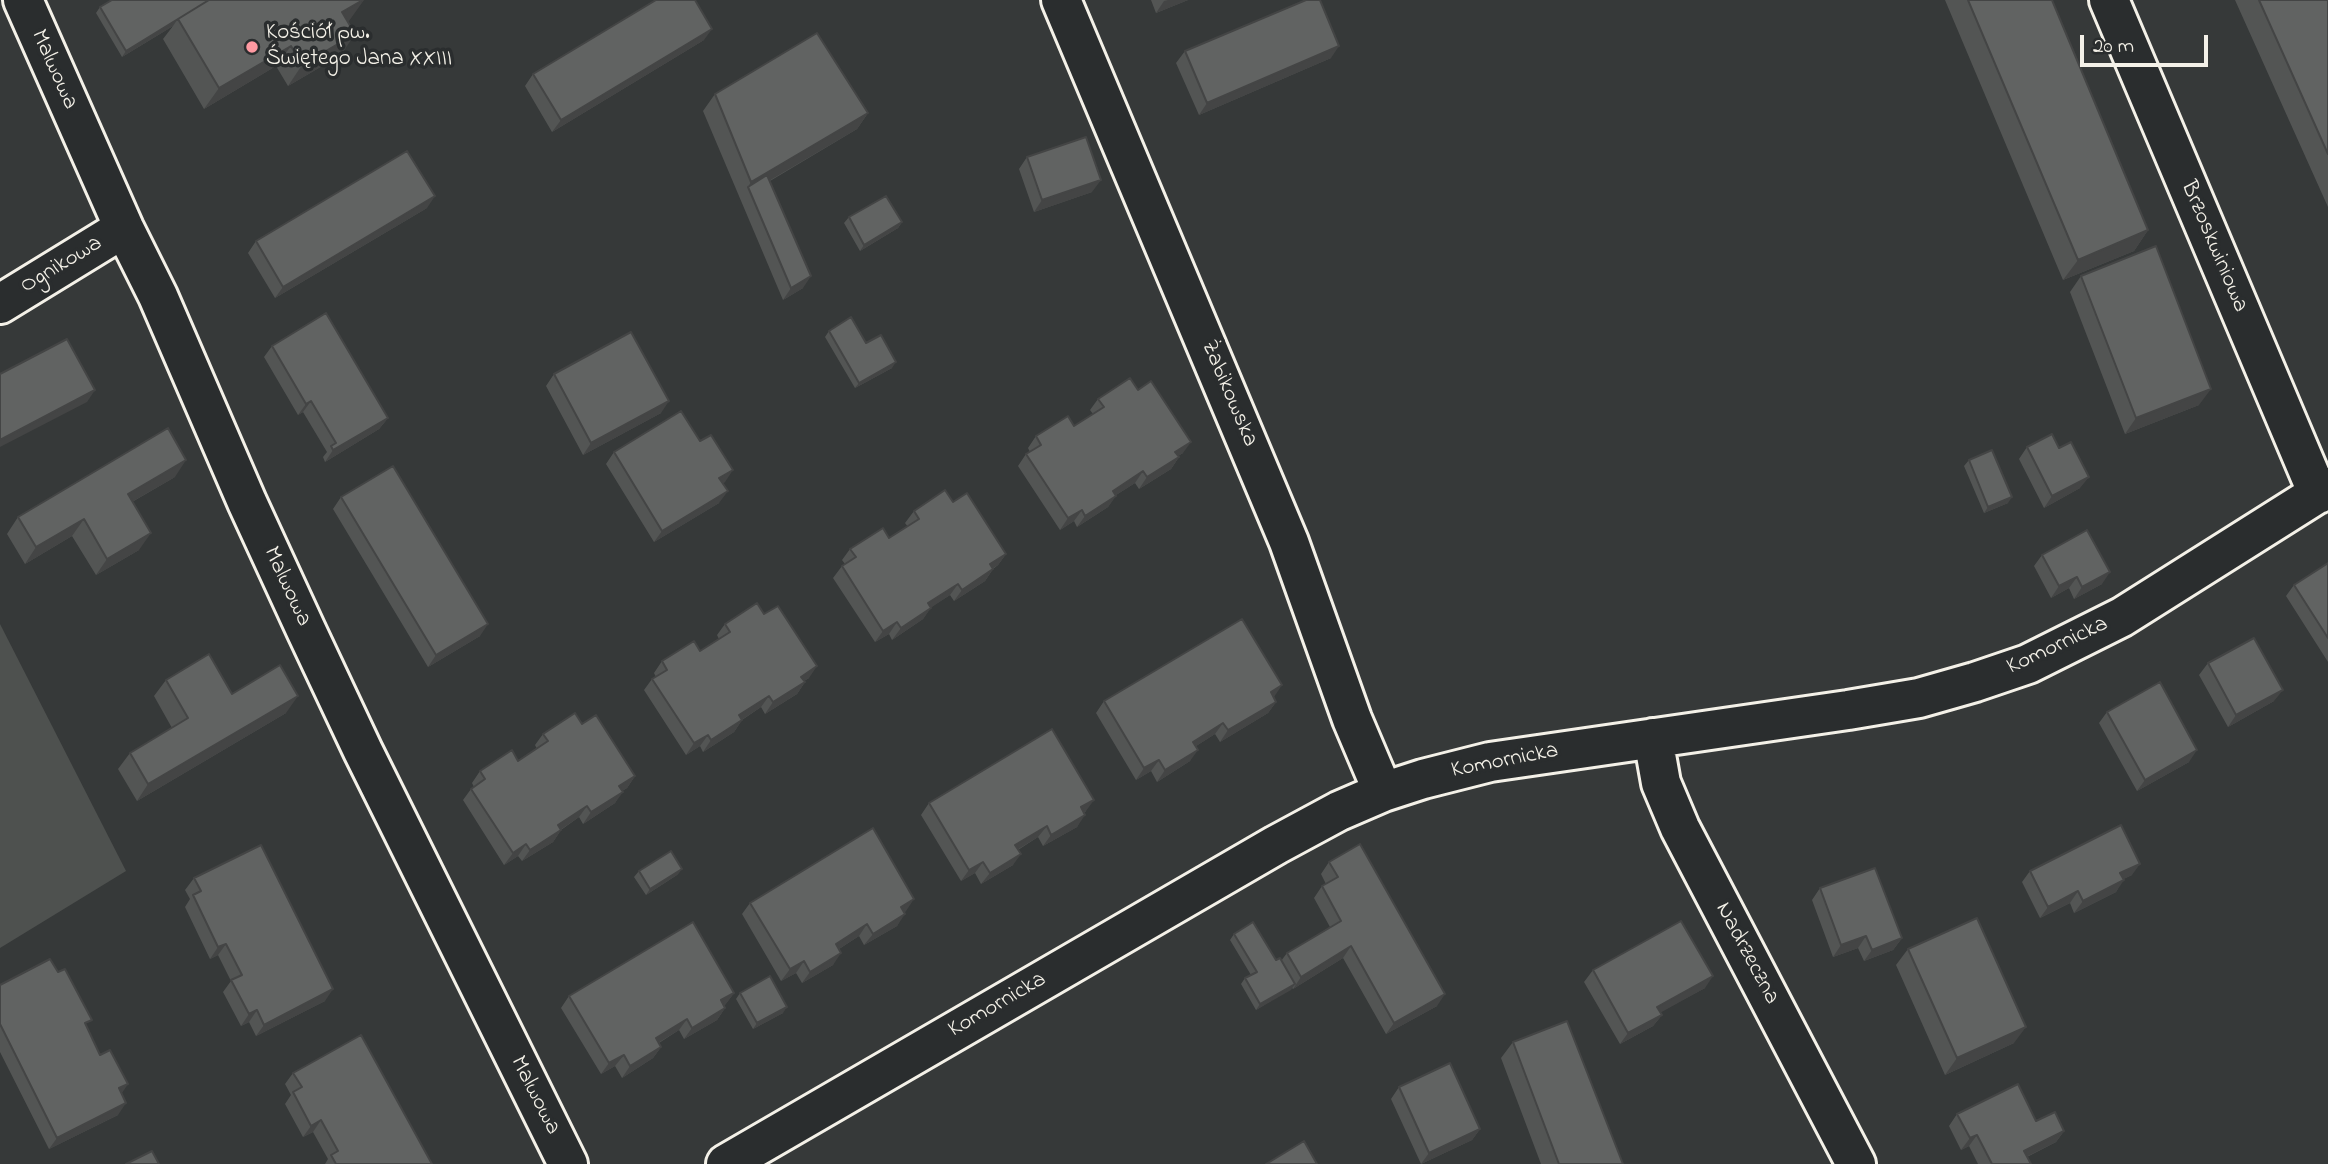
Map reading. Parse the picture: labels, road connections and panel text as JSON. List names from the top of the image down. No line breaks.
{"streets":{"street":["Malwowa","Brzoskwiniowa","Ognikowa","Żabikowska","Komornicka","Nadrzeczna"]},"crossings":[["Malwowa","Ognikowa"],["Brzoskwiniowa","Komornicka"],["Żabikowska","Komornicka"],["Komornicka","Nadrzeczna"]],"places":["Kościół pw. Świętego Jana XXIII"],"scale_bar":"20 m"}
